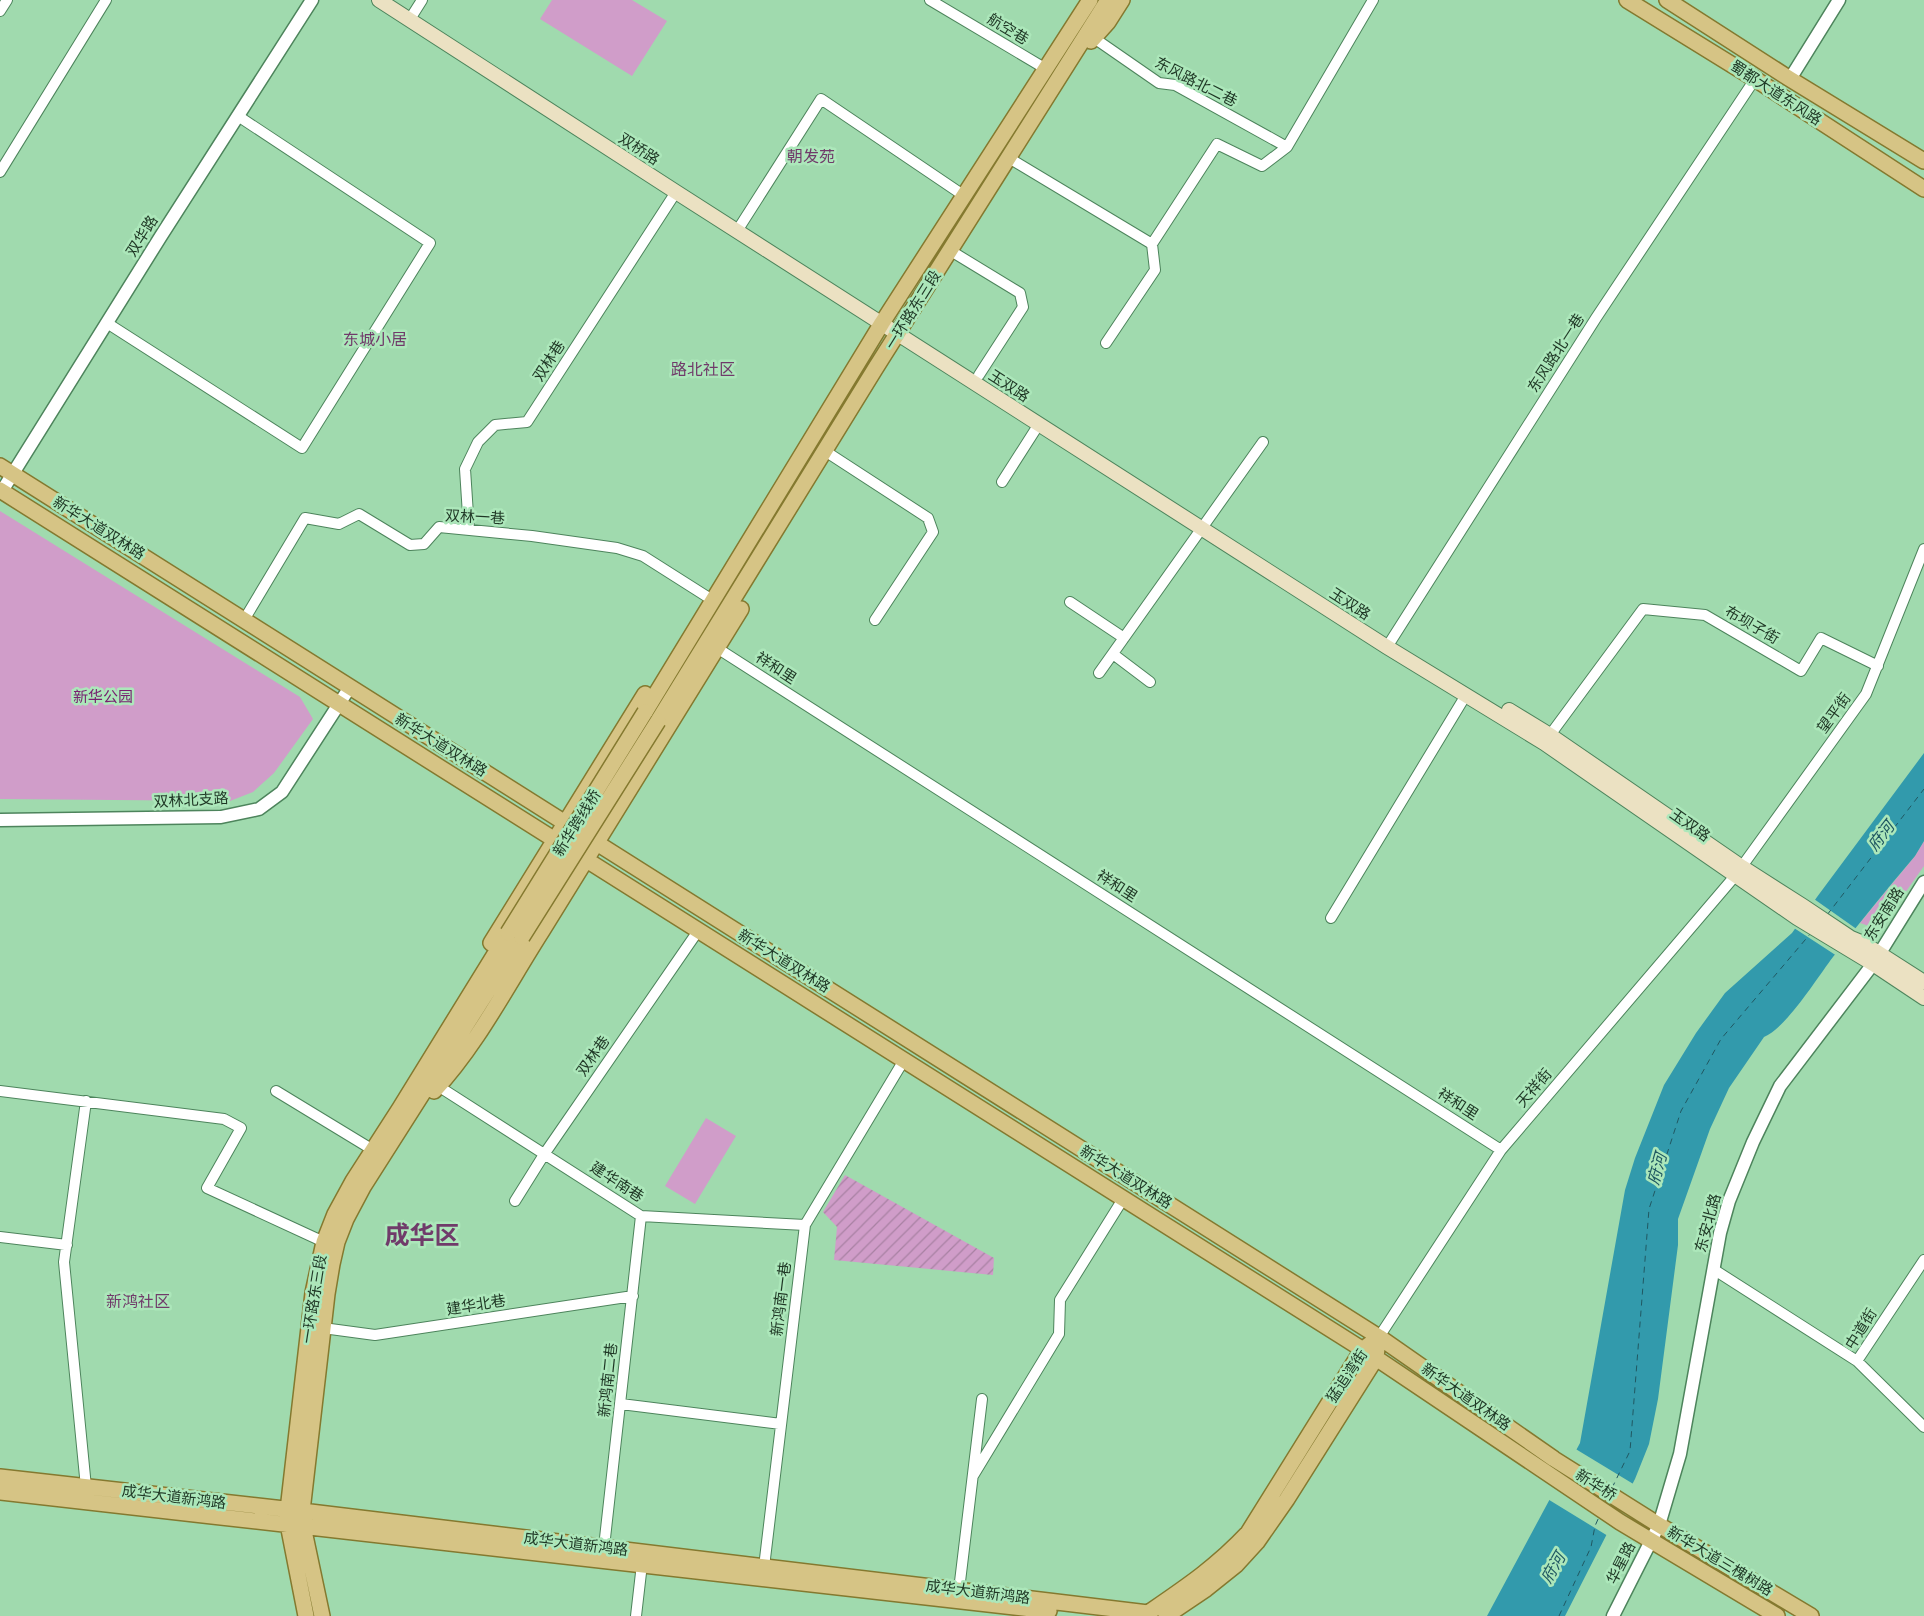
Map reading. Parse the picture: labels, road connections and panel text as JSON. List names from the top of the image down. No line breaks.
{"streets":{"main road":["蜀都大道东风路","双桥路","一环路东三段","玉双路","新华大道双林路","新华跨线桥","猛追湾街","新华桥","成华大道新鸿路","新华大道三槐树路"],"street":["航空巷","东风路北二巷","双华路","东风路北一巷","双林巷","双林一巷","布坝子街","祥和里","望平街","双林北支路","东安南路","天祥街","建华南巷","东安北路","新鸿南一巷","建华北巷","中道街","新鸿南二巷","华星路"]},"crossings":[["航空巷","一环路东三段"],["蜀都大道东风路","东风路北一巷"],["双桥路","一环路东三段"],["双桥路","双林巷"],["双桥路","玉双路"],["双华路","新华大道双林路"],["一环路东三段","玉双路"],["一环路东三段","新华跨线桥"],["一环路东三段","建华北巷"],["一环路东三段","成华大道新鸿路"],["东风路北一巷","玉双路"],["双林巷","双林一巷"],["双林巷","新华大道双林路"],["双林巷","建华南巷"],["玉双路","布坝子街"],["玉双路","望平街"],["玉双路","东安南路"],["玉双路","天祥街"],["玉双路","东安北路"],["双林一巷","新华大道双林路"],["新华大道双林路","双林北支路"],["新华大道双林路","天祥街"],["新华大道双林路","新鸿南一巷"],["新华大道双林路","猛追湾街"],["新华大道双林路","新华桥"],["布坝子街","望平街"],["祥和里","天祥街"],["望平街","天祥街"],["东安南路","东安北路"],["天祥街","猛追湾街"],["建华南巷","新鸿南一巷"],["建华南巷","新鸿南二巷"],["东安北路","新华大道三槐树路"],["东安北路","华星路"],["新鸿南一巷","成华大道新鸿路"],["建华北巷","新鸿南二巷"],["猛追湾街","成华大道新鸿路"],["新鸿南二巷","成华大道新鸿路"],["新华桥","新华大道三槐树路"],["新华大道三槐树路","华星路"]],"districts":["朝发苑","东城小居","路北社区","成华区","新鸿社区"],"water":["府河"],"parks":["新华公园"]}
